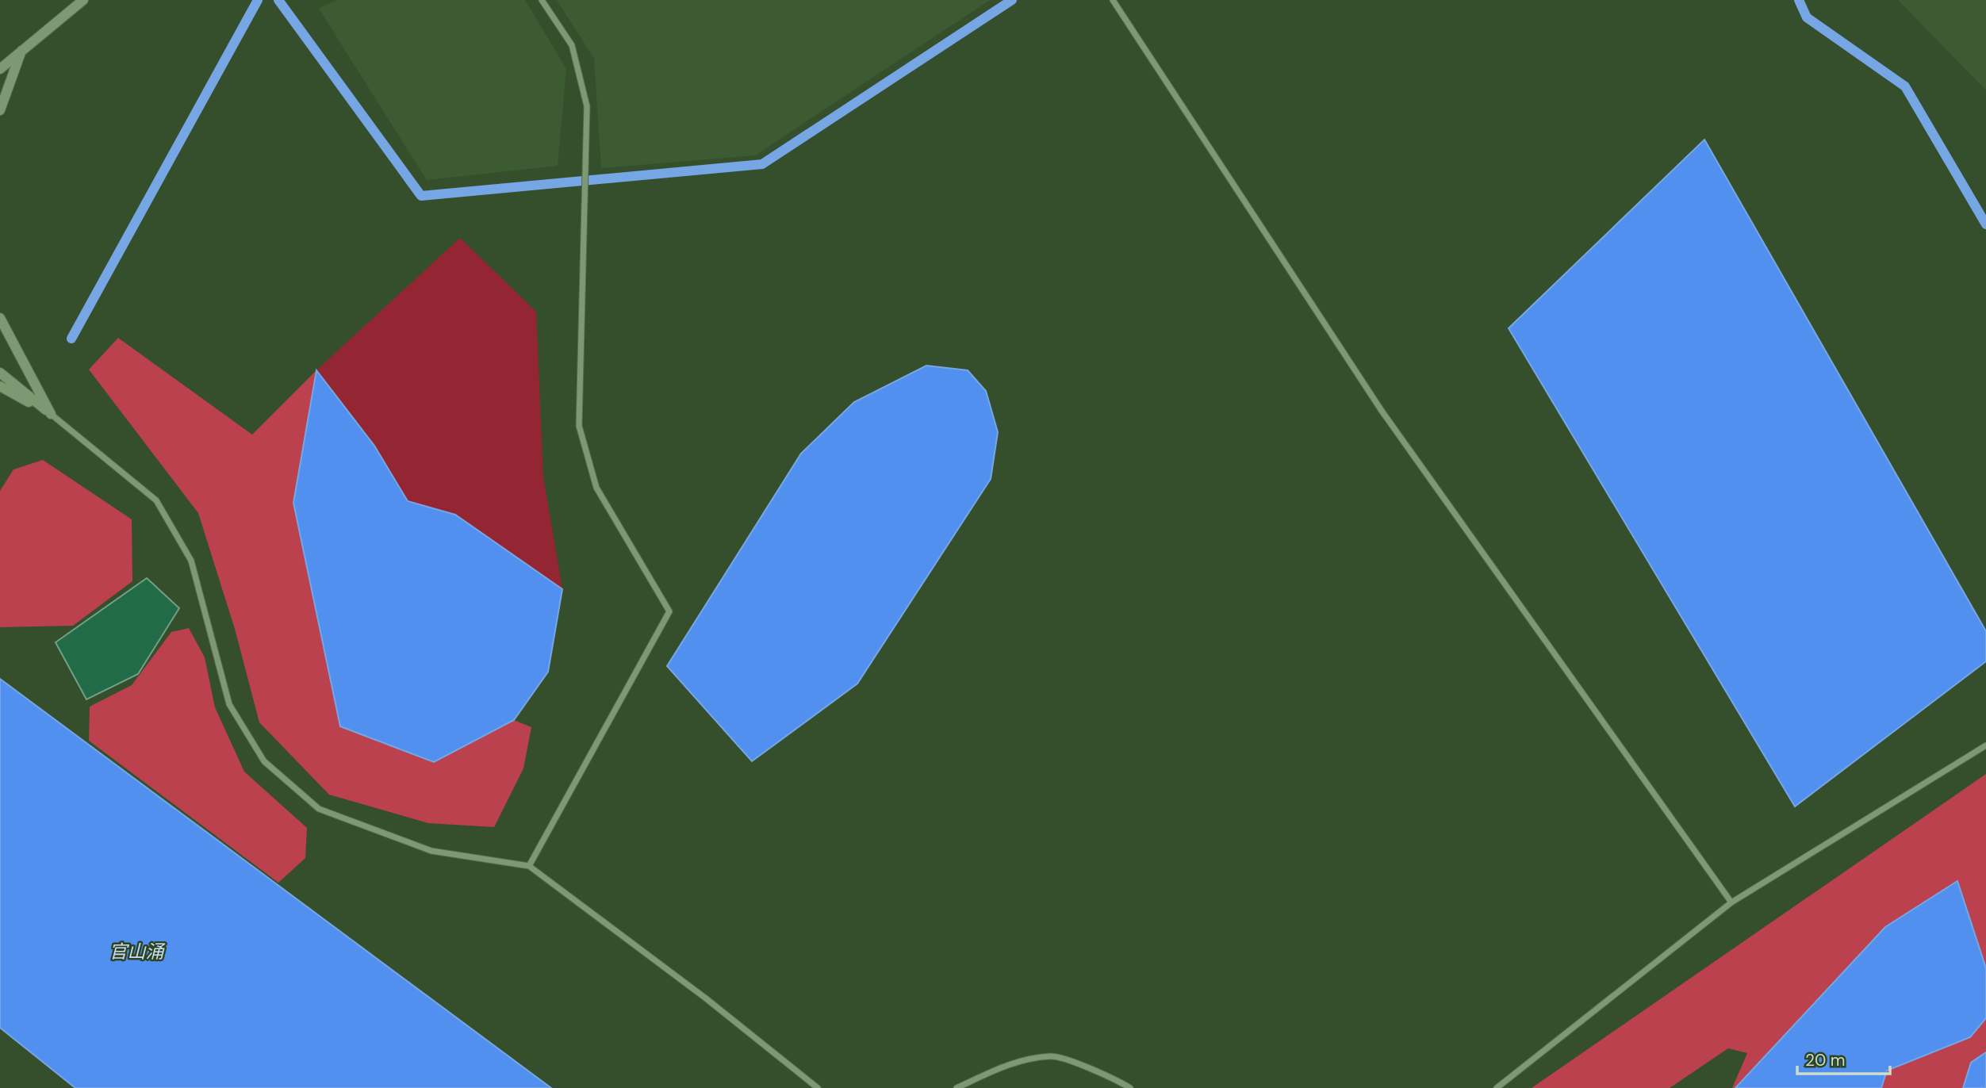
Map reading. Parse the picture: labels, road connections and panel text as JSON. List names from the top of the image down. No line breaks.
{"water":["官山涌"],"scale_bar":"20 m"}
